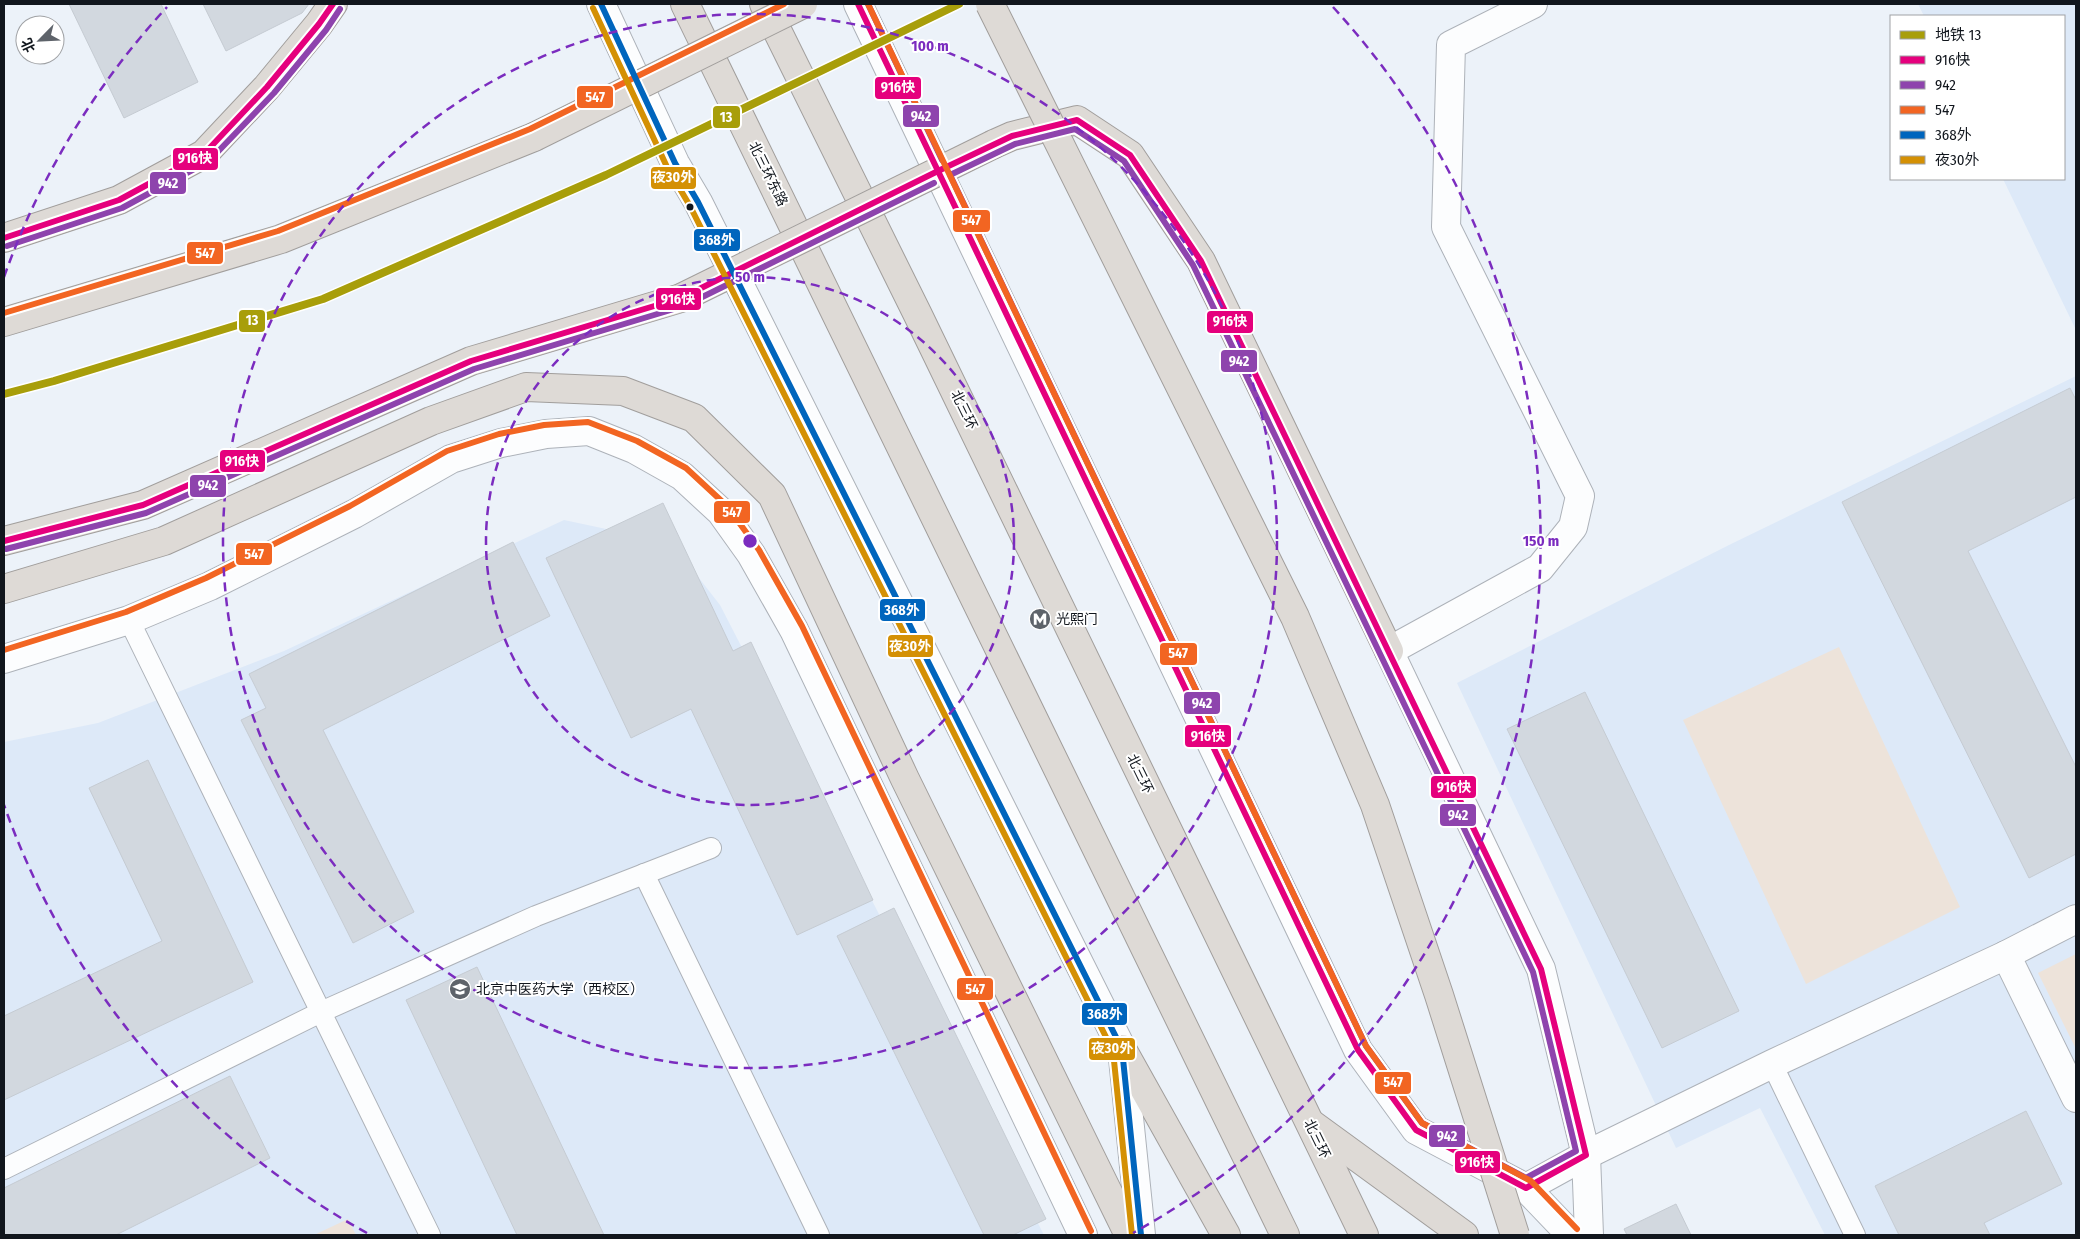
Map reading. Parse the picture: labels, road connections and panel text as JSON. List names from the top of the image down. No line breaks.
{"streets":{"highway":["北三环东路","北三环"]},"places":{"metro station":["光熙门"],"school or university":["北京中医药大学（西校区）"]},"lines":["metro line 13","transit line 916快","transit line 942","transit line 547","transit line 368外","transit line 夜30外"],"legend":["地铁 13","916快","942","547","368外","夜30外"],"north":"bottom left","rings":["100 m","50 m","150 m"]}
